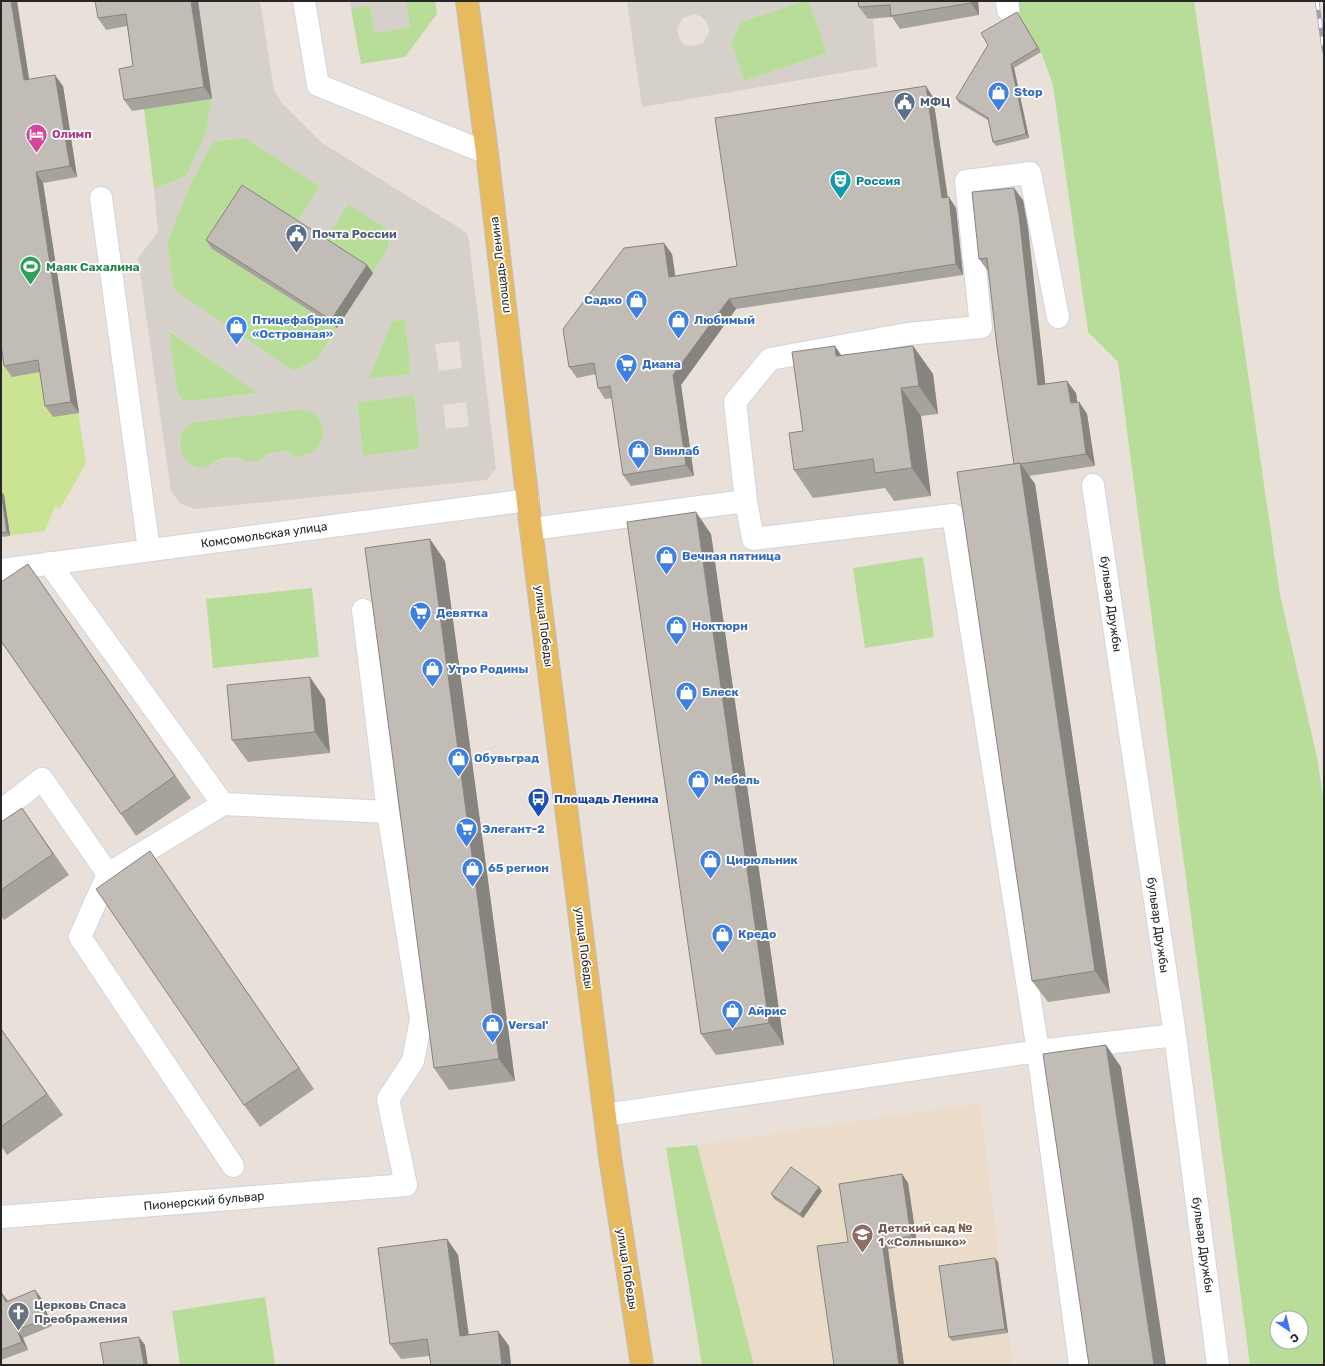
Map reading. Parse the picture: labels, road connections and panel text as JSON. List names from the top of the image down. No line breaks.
{"streets":{"main road":["площадь Ленина","улица Победы"],"street":["Комсомольская улица","бульвар Дружбы","Пионерский бульвар"]},"crossings":[["площадь Ленина","Комсомольская улица"],["площадь Ленина","улица Победы"]],"places":{"shop":["Stop","Садко","Любимый","Птицефабрика «Островная»","Винлаб","Вечная пятница","Ноктюрн","Утро Родины","Блеск","Обувьград","Мебель","Цирюльник","65 регион","Кредо","Айрис","Versal'"],"public building":["МФЦ","Почта России"],"hotel":["Олимп"],"theatre":["Россия"],"sports":["Маяк Сахалина"],"supermarket":["Диана","Девятка","Элегант-2"],"bus stop":["Площадь Ленина"],"school or university":["Детский сад № 1 «Солнышко»"],"church":["Церковь Спаса Преображения"]},"north":"bottom right"}
